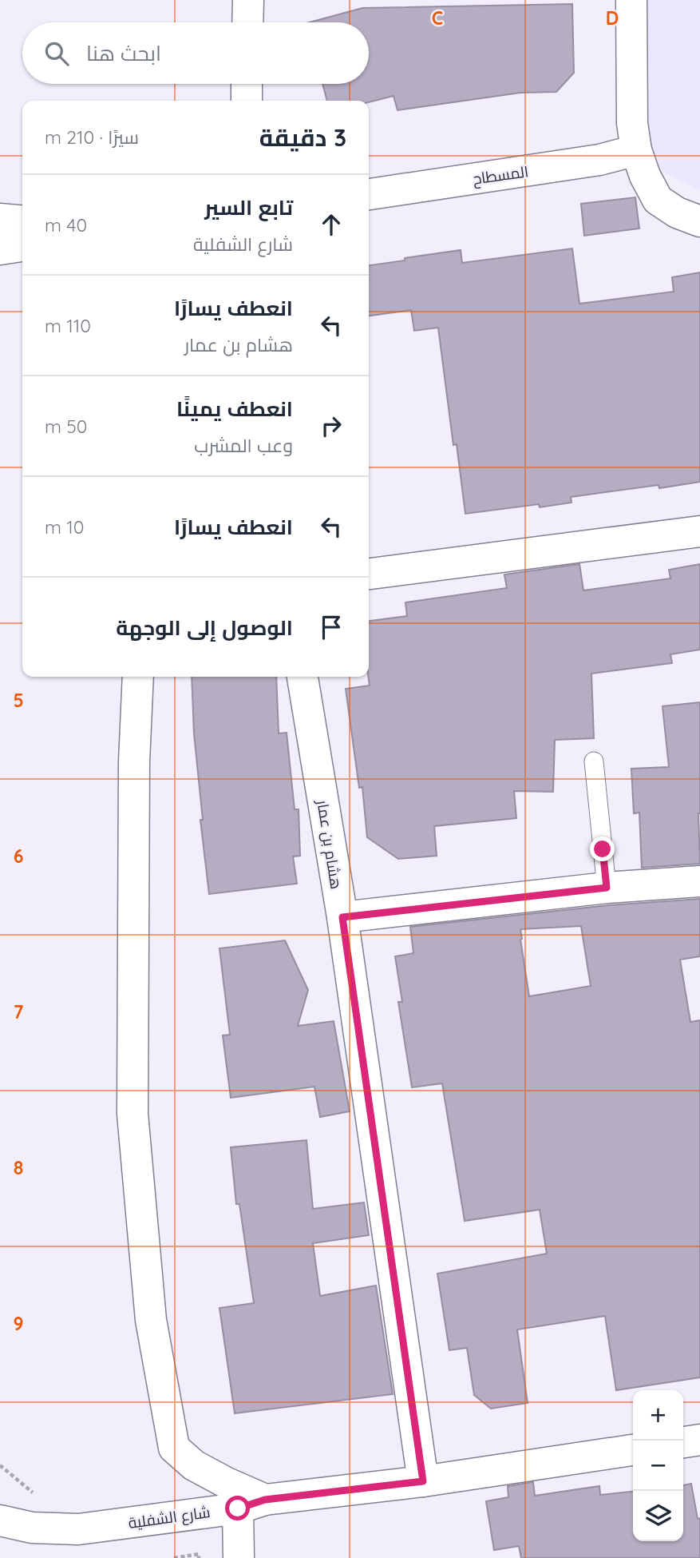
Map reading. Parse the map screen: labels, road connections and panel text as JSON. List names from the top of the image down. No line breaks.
{"streets":{"street":["المسطاح","هشام بن عمار","شارع الشفلية"]},"crossings":[["هشام بن عمار","شارع الشفلية"]],"page":{"search":"ابحث هنا","heading":["3 دقيقة","سيرًا · 210 m"],"list":[["تابع السير","شارع الشفلية","40 m"],["انعطف يسارًا","هشام بن عمار","110 m"],["انعطف يمينًا","وعب المشرب","50 m"],["انعطف يسارًا","10 m"],"الوصول إلى الوجهة"],"map_buttons":["+","−"]},"grid":{"columns":["C","D"],"rows":["5","6","7","8","9"]}}
